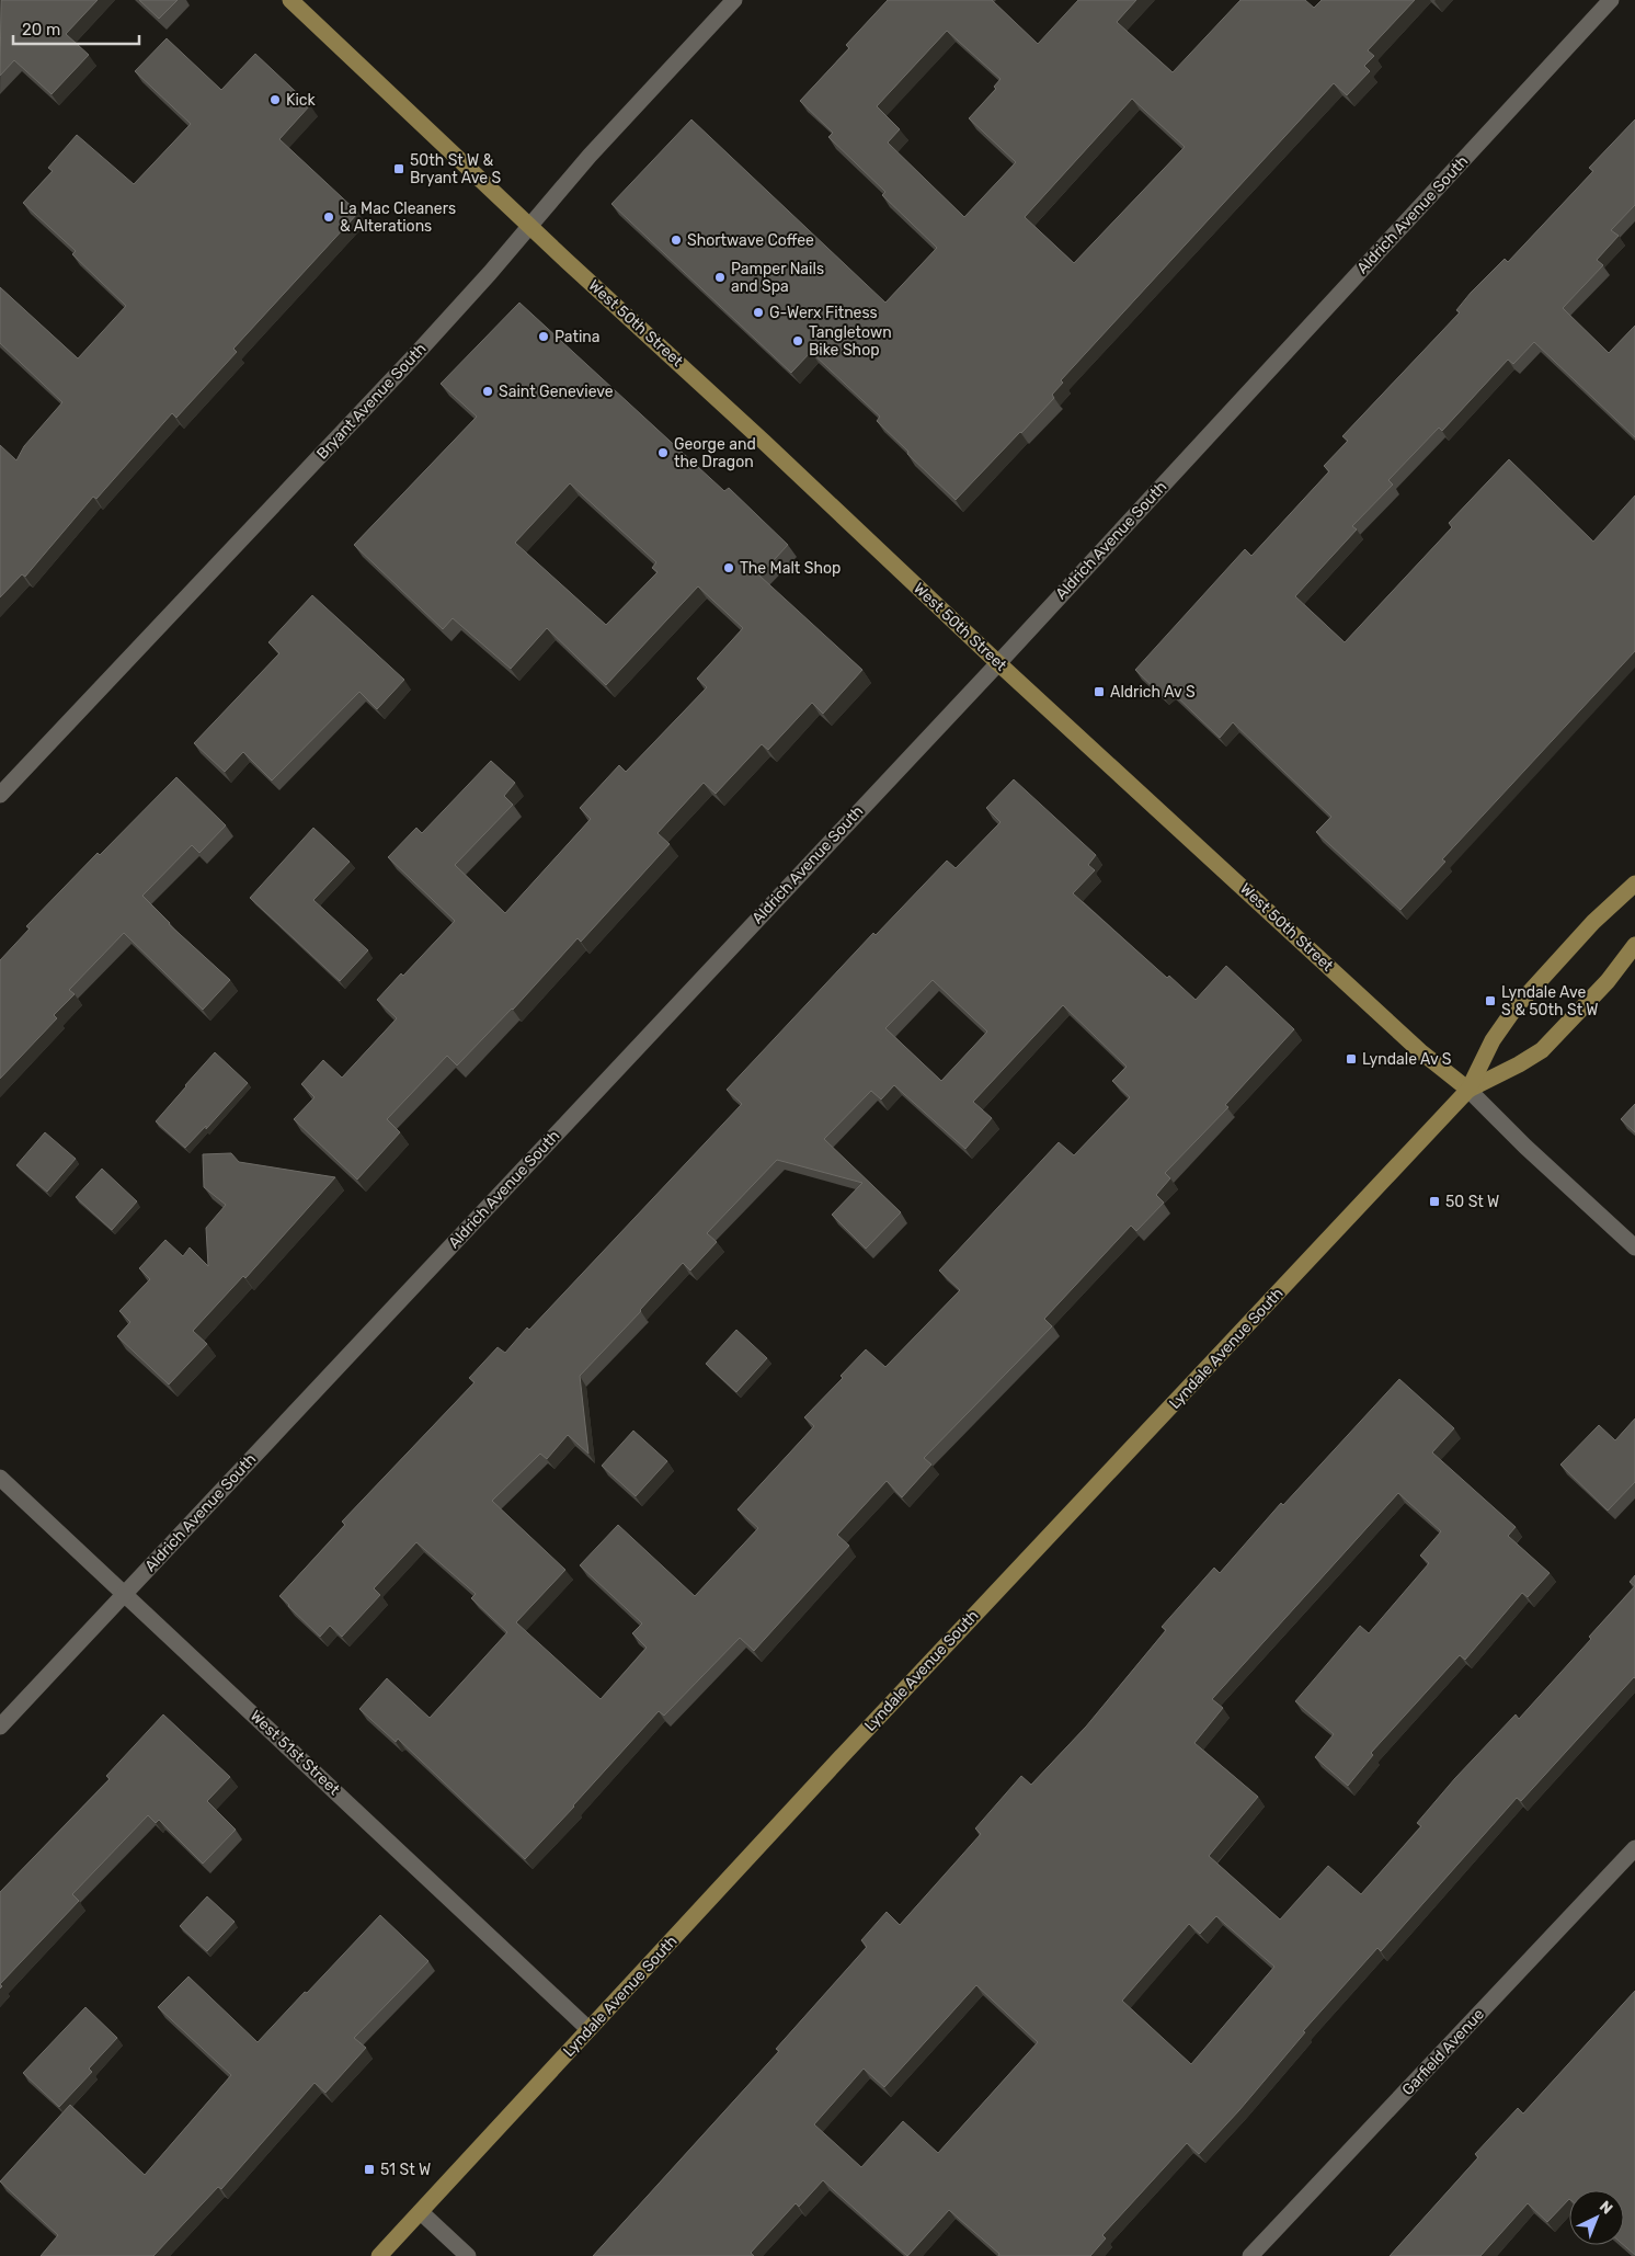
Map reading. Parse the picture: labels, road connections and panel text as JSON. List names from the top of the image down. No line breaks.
{"streets":{"main road":["West 50th Street","Lyndale Avenue South"],"street":["Aldrich Avenue South","Bryant Avenue South","West 51st Street","Garfield Avenue"]},"crossings":[["Aldrich Avenue South","West 50th Street"],["Aldrich Avenue South","West 51st Street"],["West 50th Street","Bryant Avenue South"],["West 50th Street","Lyndale Avenue South"],["Lyndale Avenue South","West 51st Street"]],"places":{"other":["Kick","La Mac Cleaners & Alterations","Shortwave Coffee","Pamper Nails and Spa","G-Werx Fitness","Patina","Tangletown Bike Shop","Saint Genevieve","George and the Dragon","The Malt Shop"],"transit":["50th St W & Bryant Ave S","Aldrich Av S","Lyndale Ave S & 50th St W","Lyndale Av S","50 St W","51 St W"]},"scale_bar":"20 m","north":"top right"}
